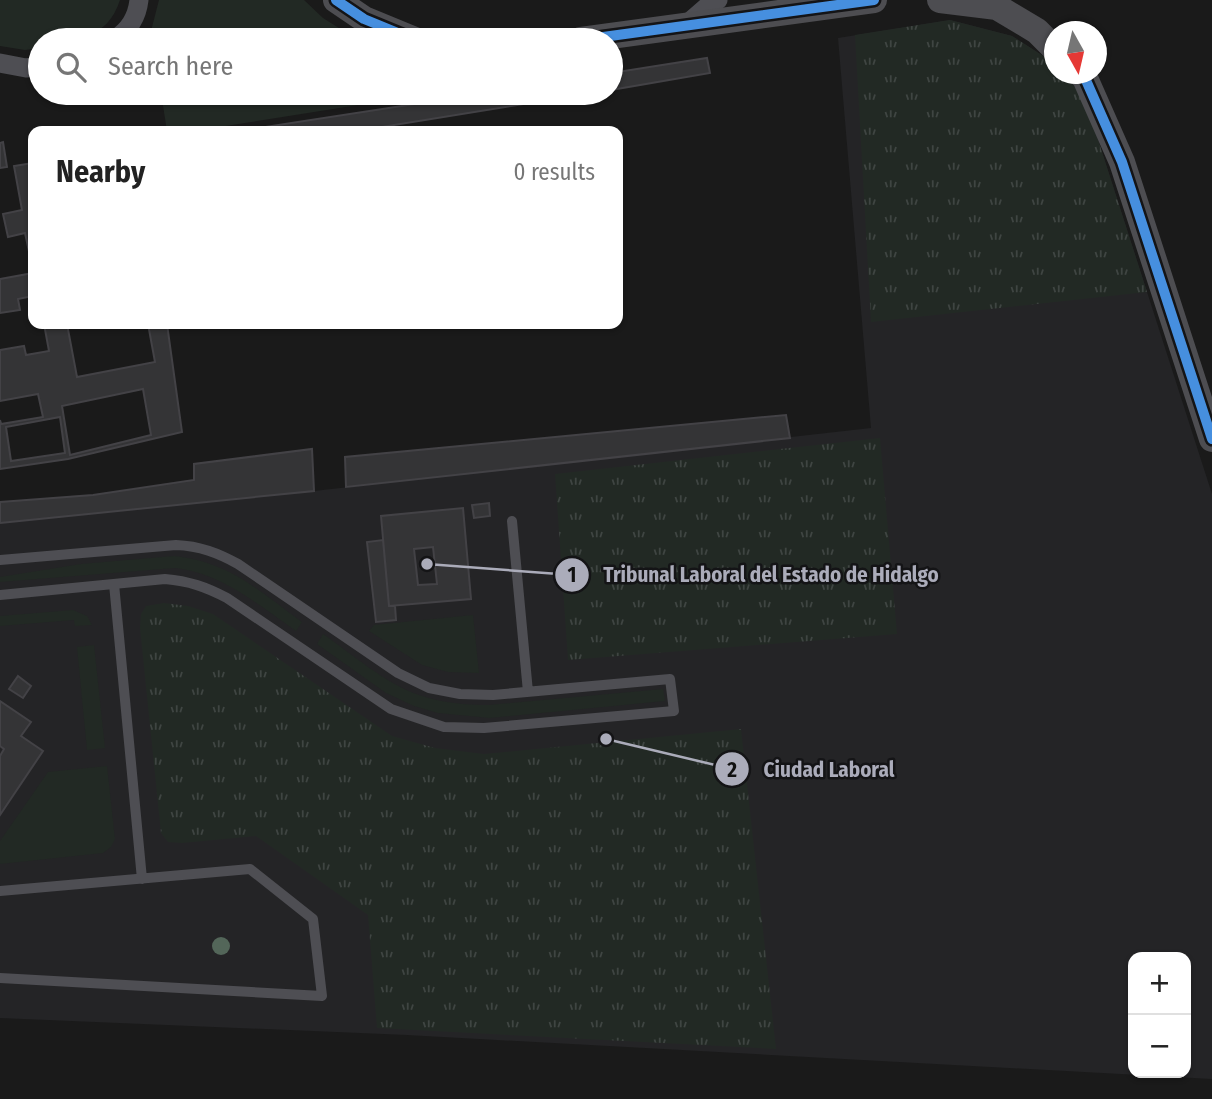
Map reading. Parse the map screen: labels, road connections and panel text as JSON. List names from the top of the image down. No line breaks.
{"places":["Tribunal Laboral del Estado de Hidalgo","Ciudad Laboral"],"north":"bottom","page":{"search":"Search here","heading":["Nearby","0 results"],"map_buttons":["+","−"]}}
